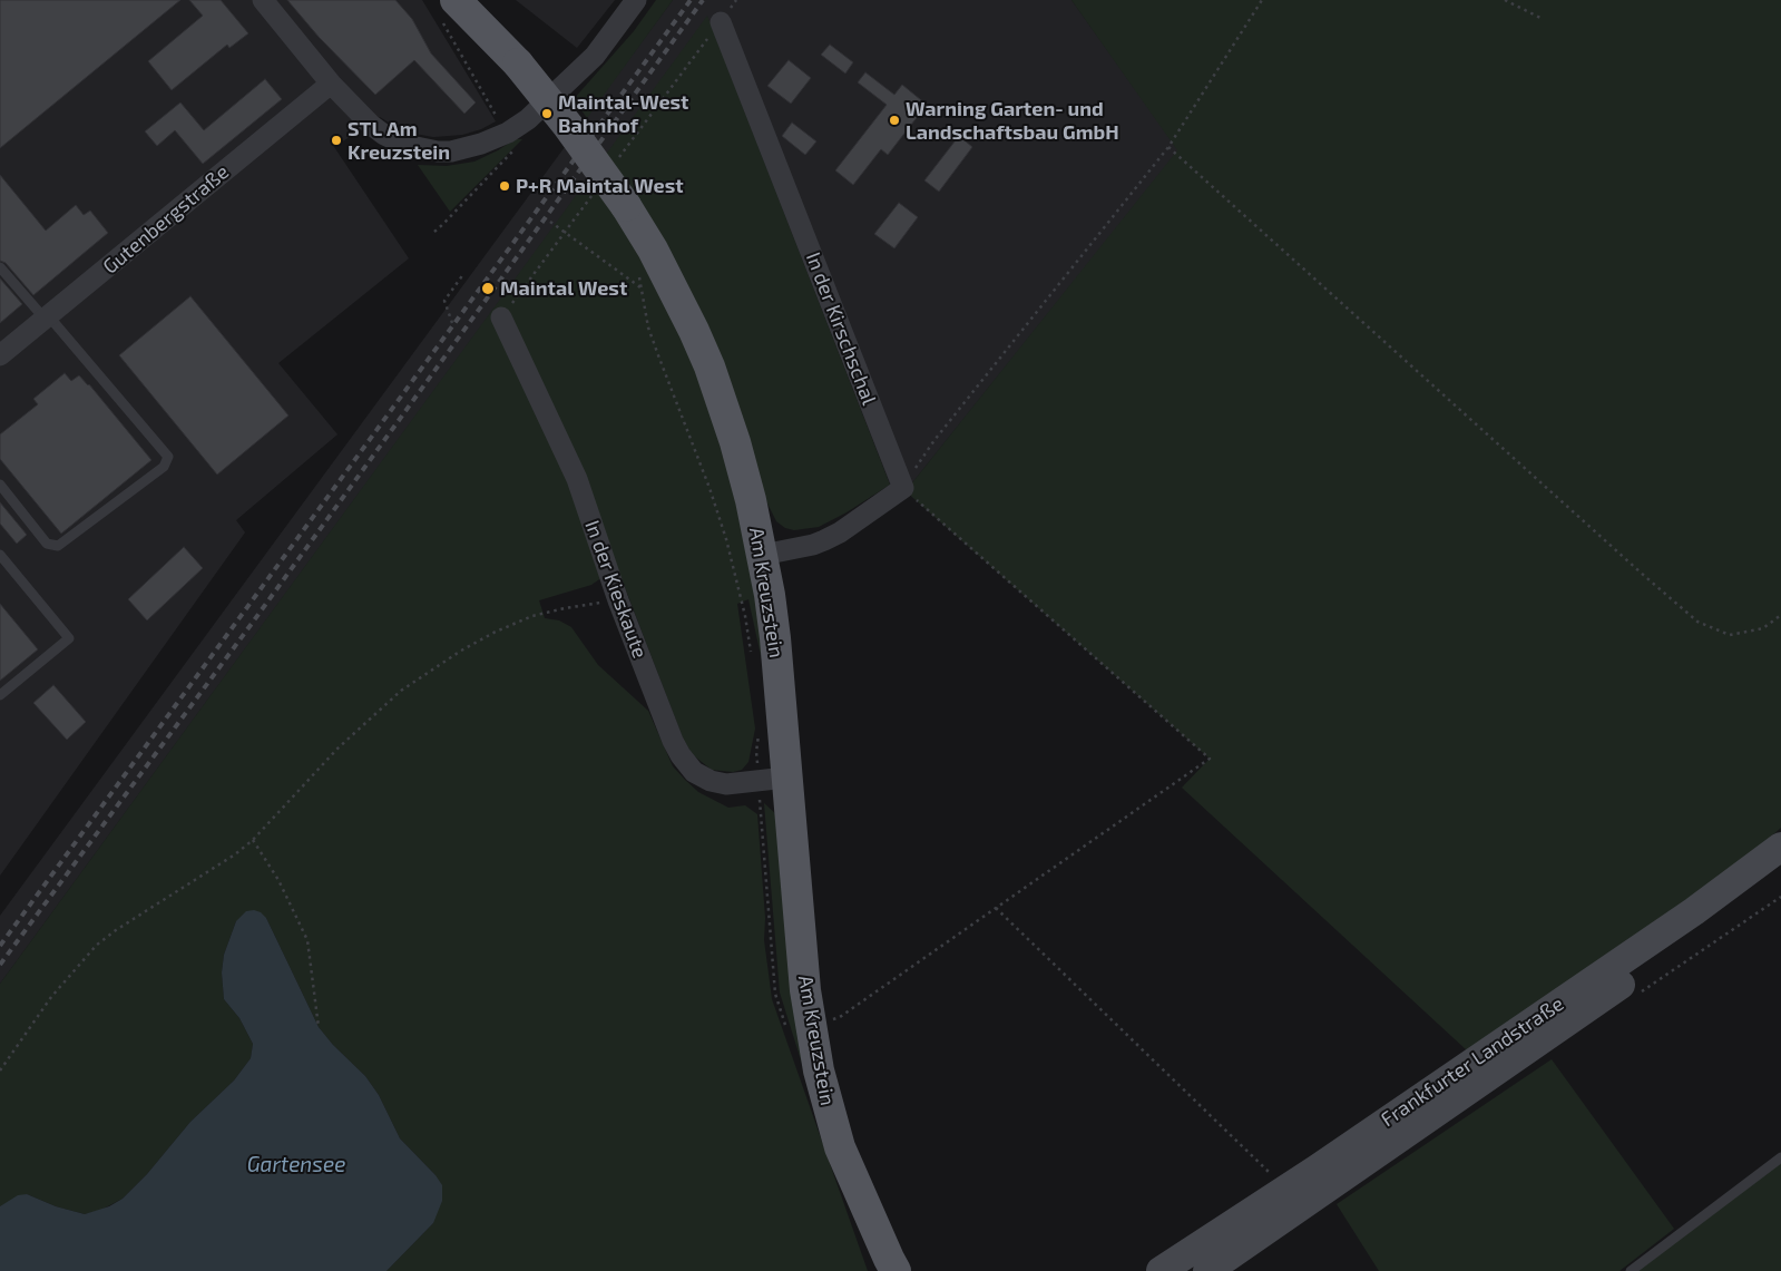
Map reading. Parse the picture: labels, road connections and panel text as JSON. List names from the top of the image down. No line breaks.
{"streets":{"main road":["Am Kreuzstein","Frankfurter Landstraße"],"street":["Gutenbergstraße","In der Kirschschal","In der Kieskaute"]},"crossings":[["In der Kieskaute","Am Kreuzstein"]],"water":["Gartensee"],"places":["Maintal-West Bahnhof","Warning Garten- und Landschaftsbau GmbH","STL Am Kreuzstein","P+R Maintal West","Maintal West"]}
